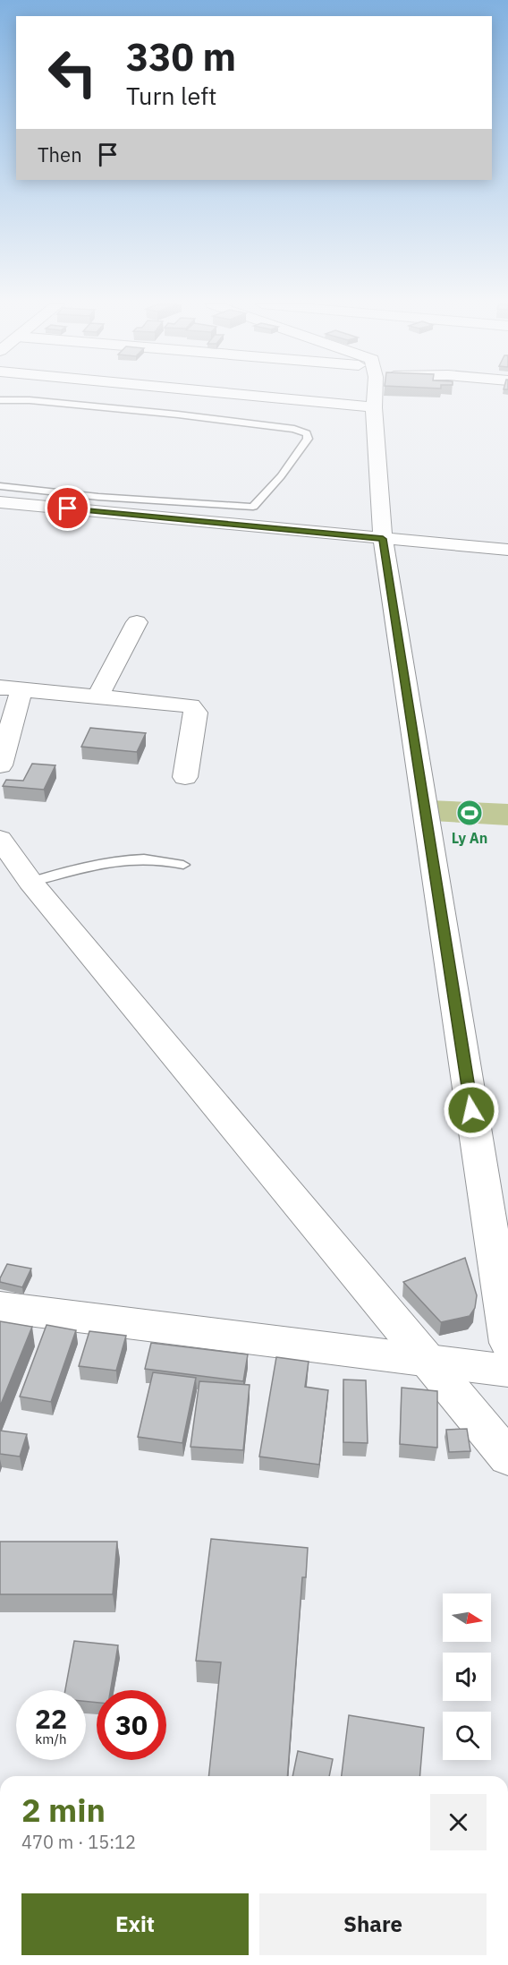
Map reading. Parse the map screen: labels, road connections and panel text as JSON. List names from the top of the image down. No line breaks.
{"places":{"sports":["Ly An"]},"north":"right","page":{"turn":["330 m","Turn left"],"then":"Then","speed":"22 km/h","limit":"30","heading":["2 min","470 m · 15:12"],"buttons":["Exit","Share"]}}
